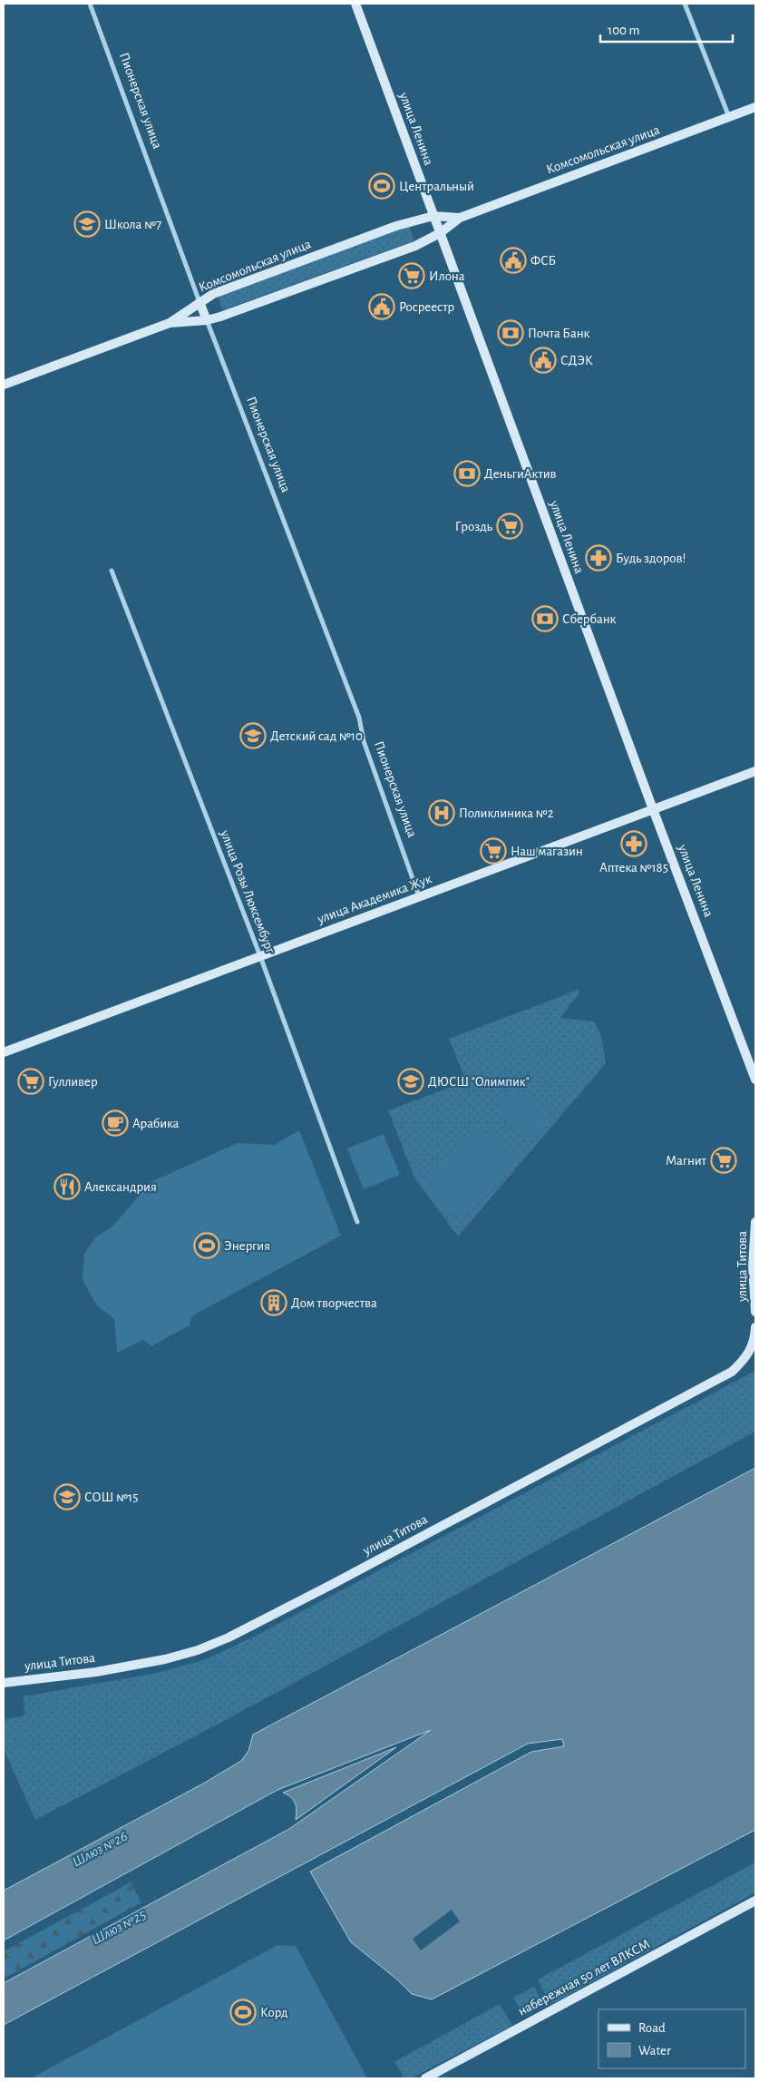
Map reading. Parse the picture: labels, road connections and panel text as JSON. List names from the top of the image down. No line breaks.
{"streets":{"main road":["Пионерская улица","улица Ленина","Комсомольская улица","улица Академика Жук","улица Титова","набережная 50 лет ВЛКСМ"],"street":["улица Розы Люксембург"]},"crossings":[["Пионерская улица","Комсомольская улица"],["Пионерская улица","улица Академика Жук"],["улица Ленина","Комсомольская улица"],["улица Ленина","улица Академика Жук"],["улица Розы Люксембург","улица Академика Жук"]],"water":["Шлюз №26","Шлюз №25"],"places":{"sports":["Центральный","Энергия","Корд"],"school or university":["Школа №7","Детский сад №10","ДЮСШ \"Олимпик\"","СОШ №15"],"public building":["ФСБ","Росреестр","СДЭК"],"supermarket":["Илона","Гроздь","Наш магазин","Гулливер","Магнит"],"bank":["Почта Банк","ДеньгиАктив","Сбербанк"],"pharmacy":["Будь здоров!","Аптека №185"],"hospital":["Поликлиника №2"],"cafe":["Арабика"],"restaurant":["Александрия"],"building":["Дом творчества"]},"legend":["Road","Water"],"scale_bar":"100 m"}
